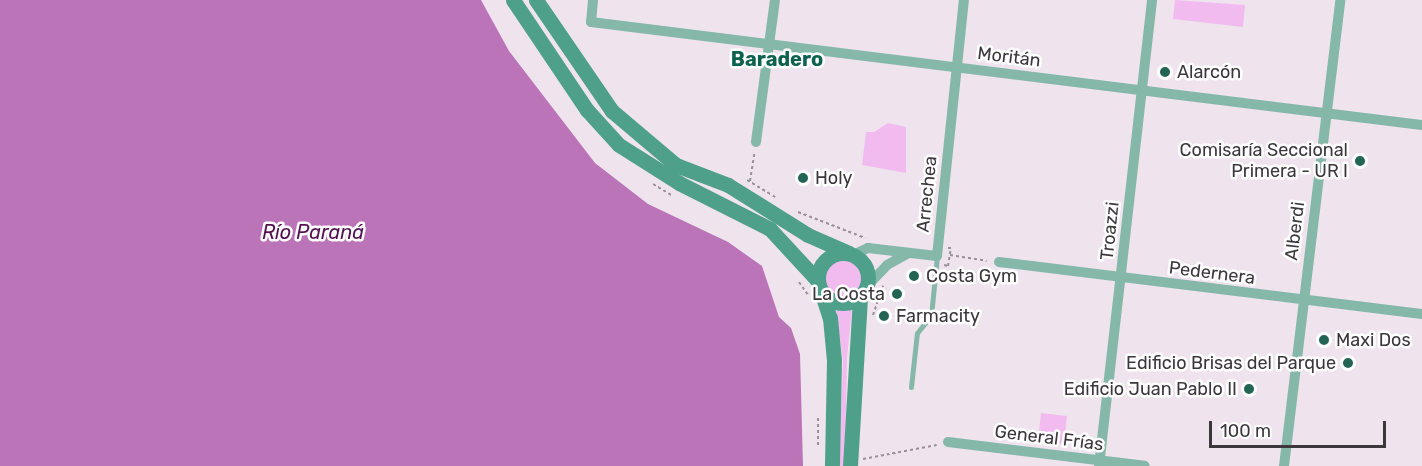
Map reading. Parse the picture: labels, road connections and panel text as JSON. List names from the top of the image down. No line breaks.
{"streets":{"street":["Moritán","Arrechea","Troazzi","Alberdi","Pedernera","General Frías"]},"crossings":[["Moritán","Arrechea"],["Moritán","Troazzi"],["Moritán","Alberdi"],["Troazzi","Pedernera"],["Troazzi","General Frías"],["Alberdi","Pedernera"]],"districts":["Baradero"],"water":["Río Paraná"],"places":["Alarcón","Comisaría Seccional Primera - UR I","Holy","Costa Gym","La Costa","Farmacity","Maxi Dos","Edificio Brisas del Parque","Edificio Juan Pablo II"],"scale_bar":"100 m"}
